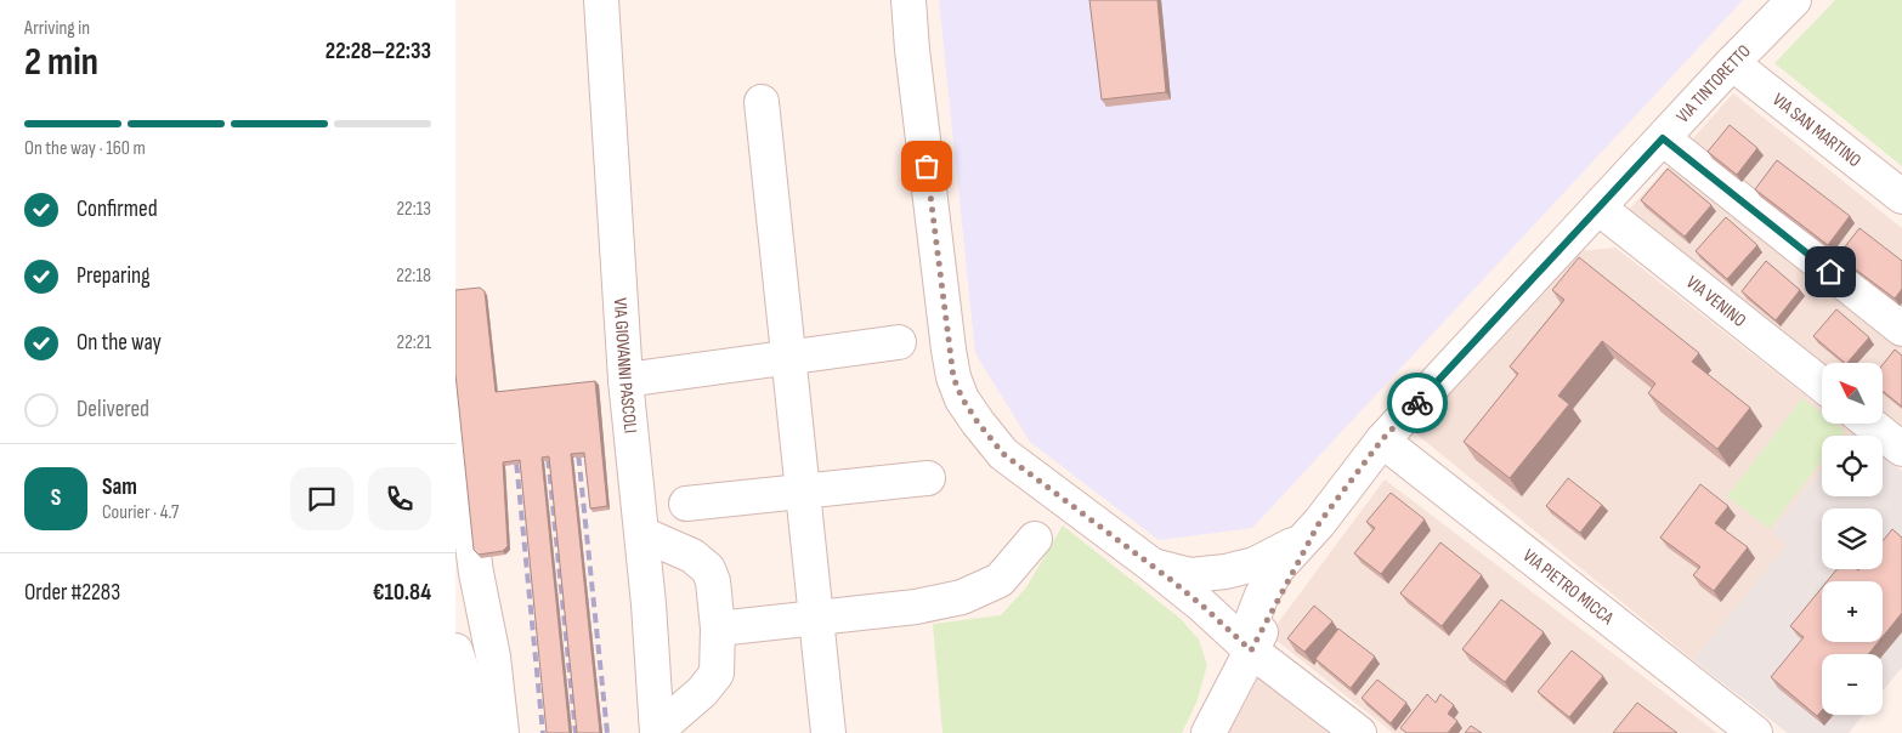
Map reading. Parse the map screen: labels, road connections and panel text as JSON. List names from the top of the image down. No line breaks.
{"streets":{"street":["VIA TINTORETTO","VIA SAN MARTINO","VIA VENINO","VIA GIOVANNI PASCOLI","VIA PIETRO MICCA"]},"crossings":[["VIA TINTORETTO","VIA SAN MARTINO"],["VIA TINTORETTO","VIA VENINO"],["VIA TINTORETTO","VIA PIETRO MICCA"]],"north":"top left","page":{"heading":["2 min","Arriving in","22:28–22:33"],"panel":["Sam","Courier · 4.7","Order #2283","€10.84"],"bar":"On the way · 160 m","list":[["Confirmed","22:13"],["Preparing","22:18"],["On the way","22:21"],"Delivered"],"map_buttons":["+","−"],"round":"S"}}
